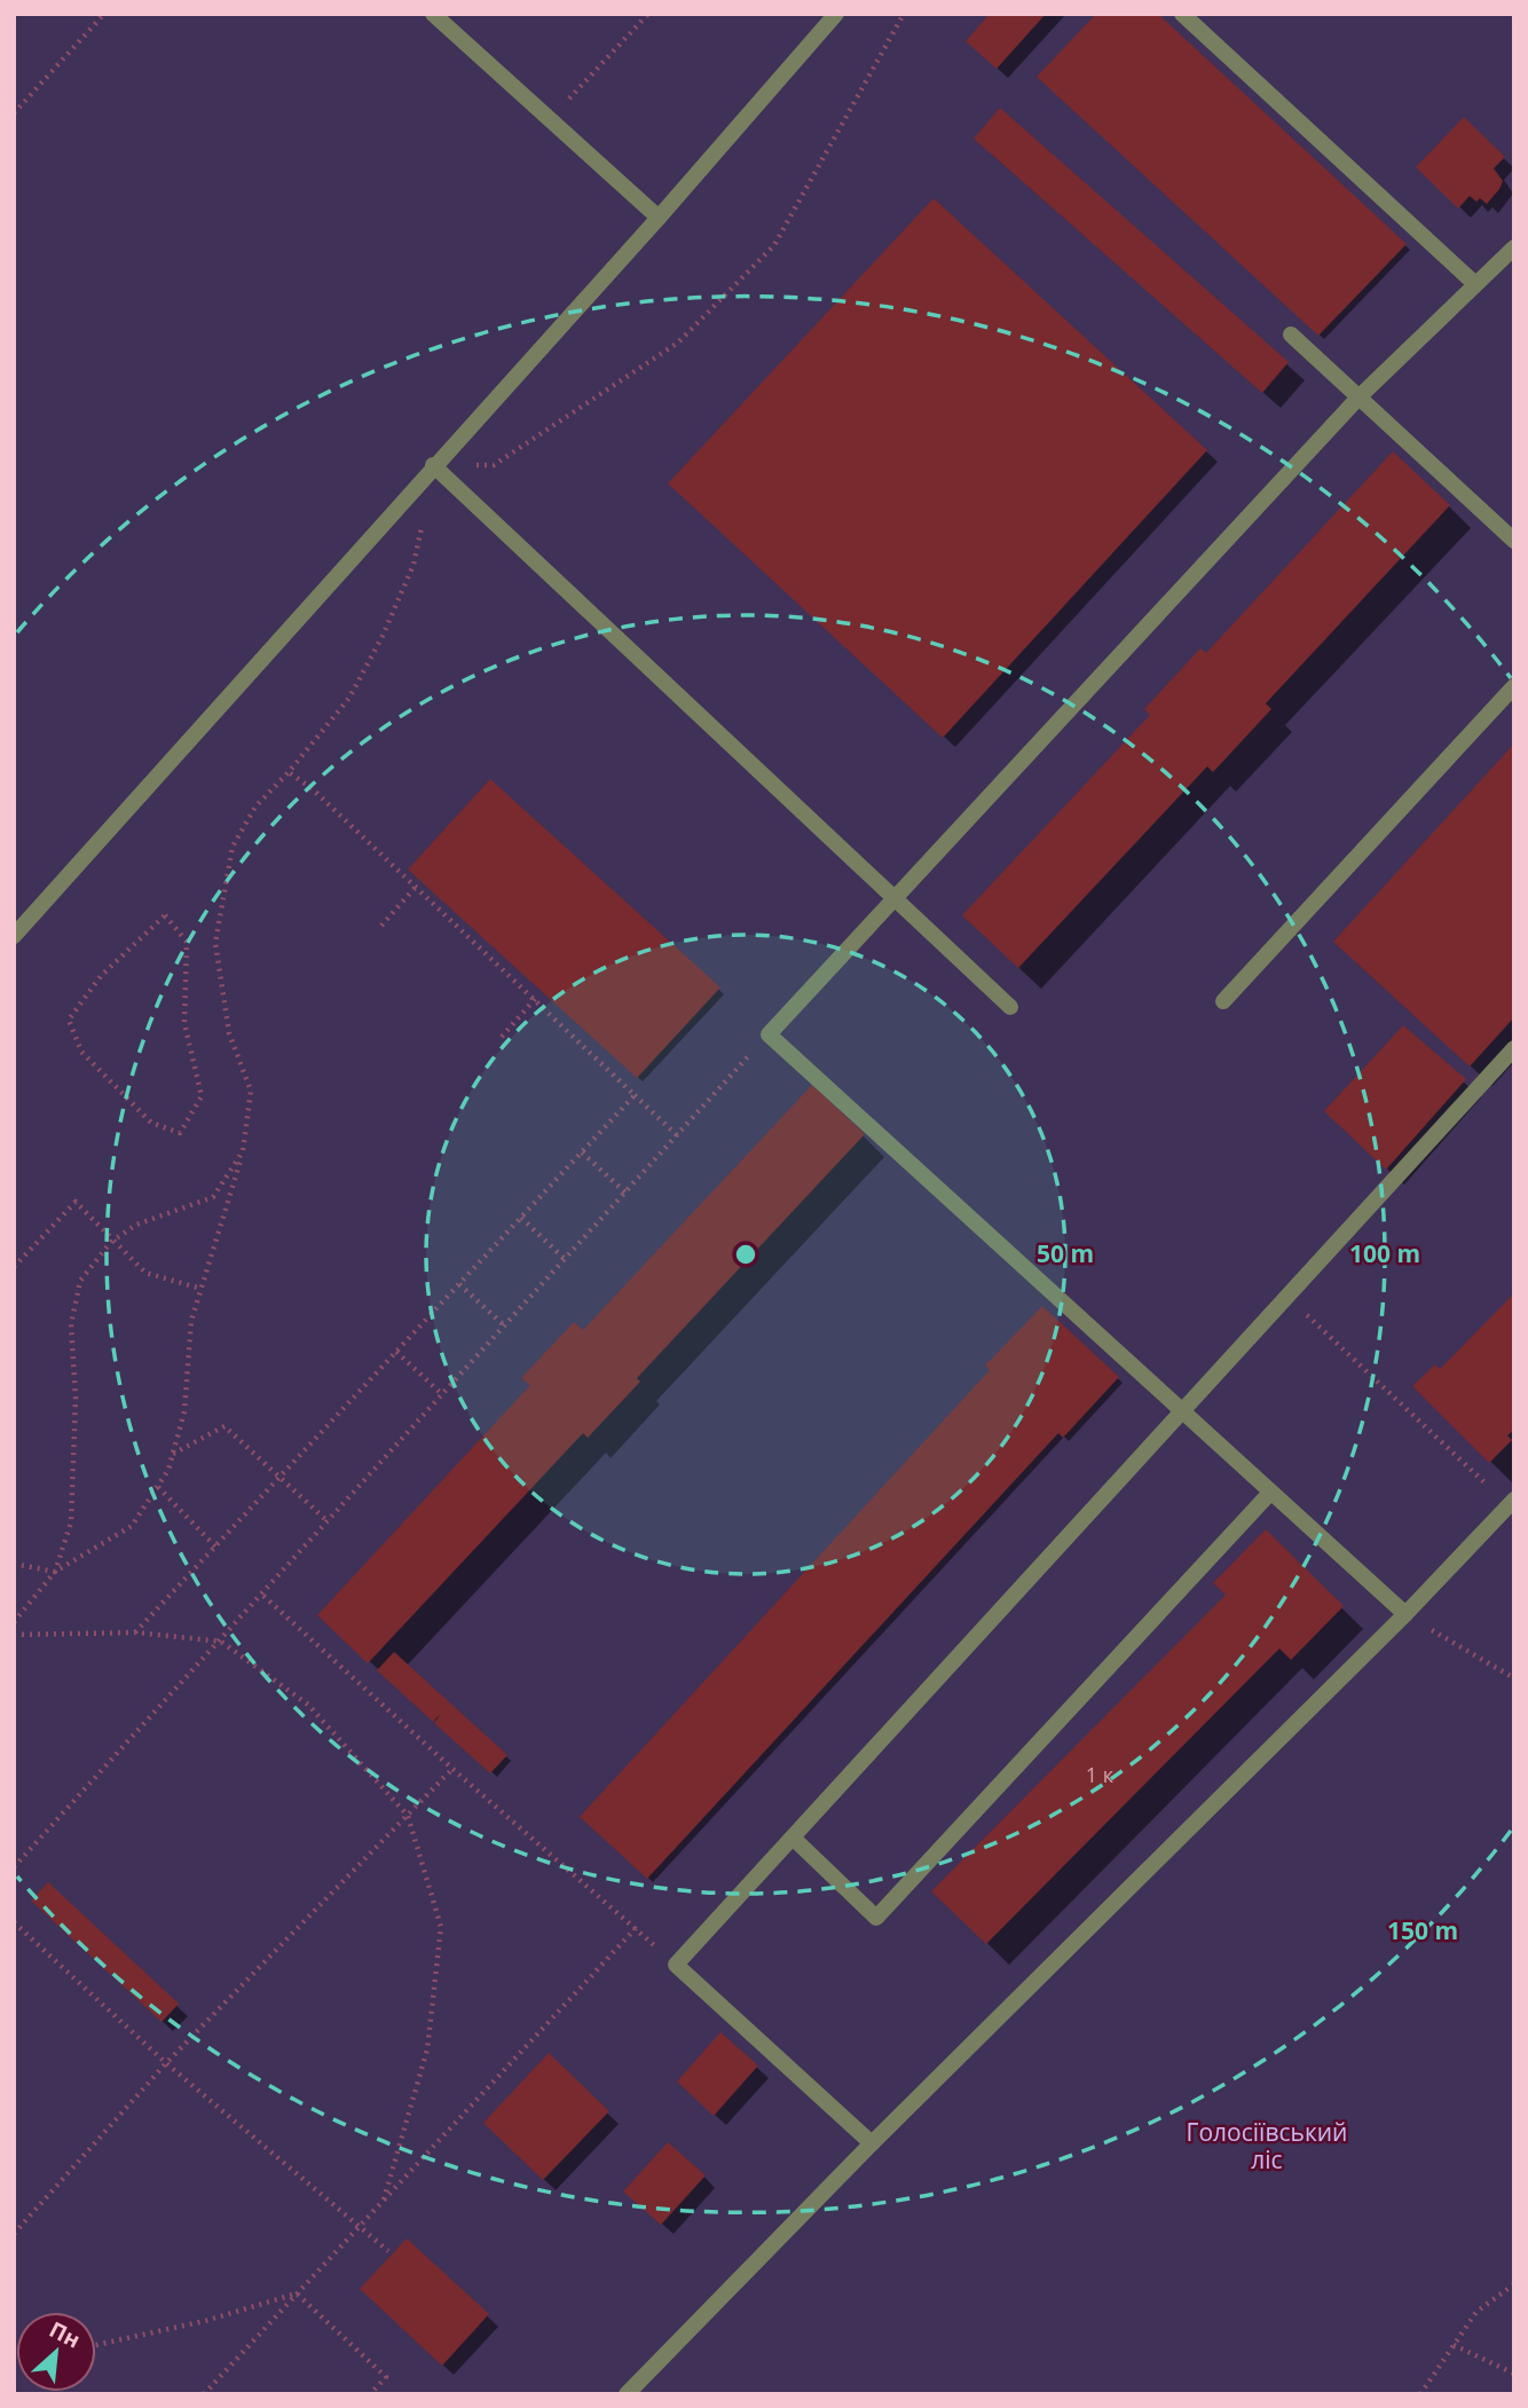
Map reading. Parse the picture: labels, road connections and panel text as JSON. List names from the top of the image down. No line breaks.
{"parks":["Голосіївський ліс"],"house_numbers":["1 к"],"north":"top right","rings":["50 m","100 m","150 m"]}
